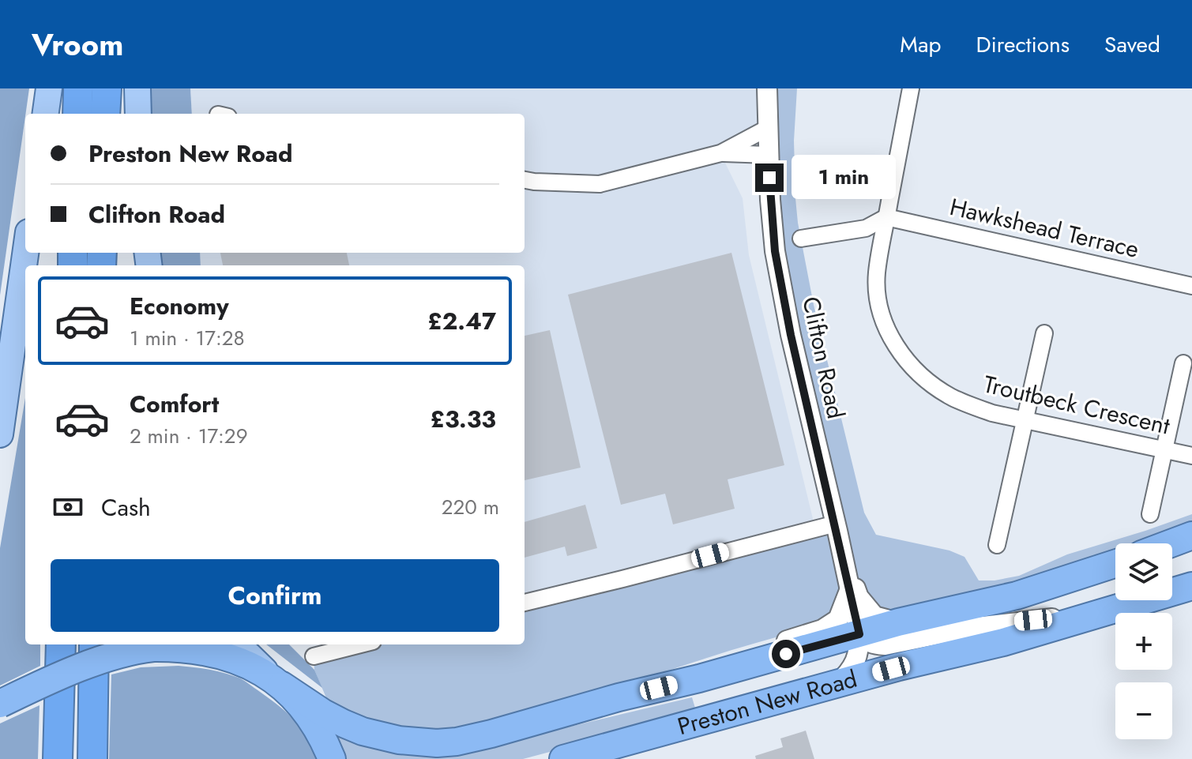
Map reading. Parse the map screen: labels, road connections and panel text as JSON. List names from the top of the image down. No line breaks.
{"streets":{"highway":["Preston New Road"],"street":["Hawkshead Terrace","Clifton Road","Troutbeck Crescent"]},"crossings":[["Hawkshead Terrace","Troutbeck Crescent"],["Clifton Road","Preston New Road"]],"page":{"header":"Vroom","nav":["Map","Directions","Saved"],"banner":["Preston New Road","Clifton Road"],"bubble":"1 min","list":[{"name":"Economy","note":"1 min · 17:28","value":"£2.47"},{"name":"Comfort","note":"2 min · 17:29","value":"£3.33"}],"pay":["Cash","220 m"],"map_buttons":["+","−"],"buttons":"Confirm"}}
